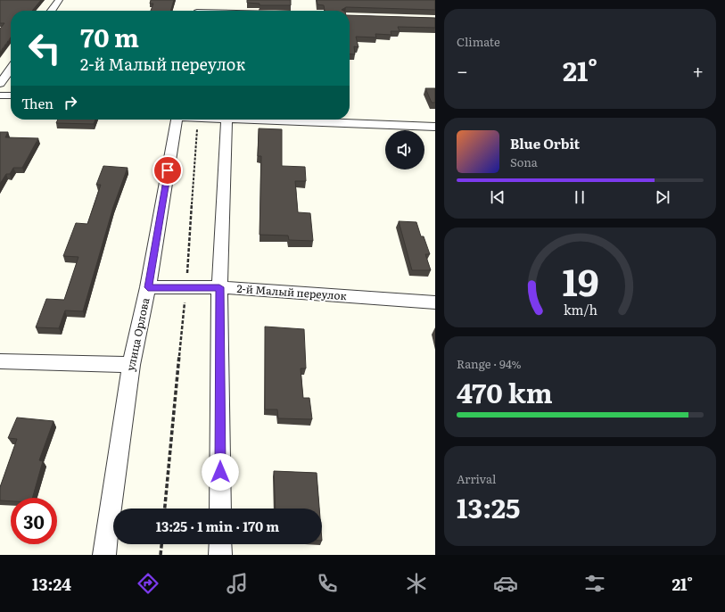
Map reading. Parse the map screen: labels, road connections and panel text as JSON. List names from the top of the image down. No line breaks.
{"streets":{"street":["2-й Малый переулок","улица Орлова"]},"crossings":[["2-й Малый переулок","улица Орлова"]],"page":{"tile":["Climate",["Range · 94%","470 km"],["Arrival","13:25"]],"turn":["70 m","2-й Малый переулок"],"heat":["−","21°","+"],"then":"Then","song":["Blue Orbit","Sona"],"limit":"30","trip":"13:25 · 1 min · 170 m","tabs":["13:24","21°"],"gauge":["19","km/h"]}}
